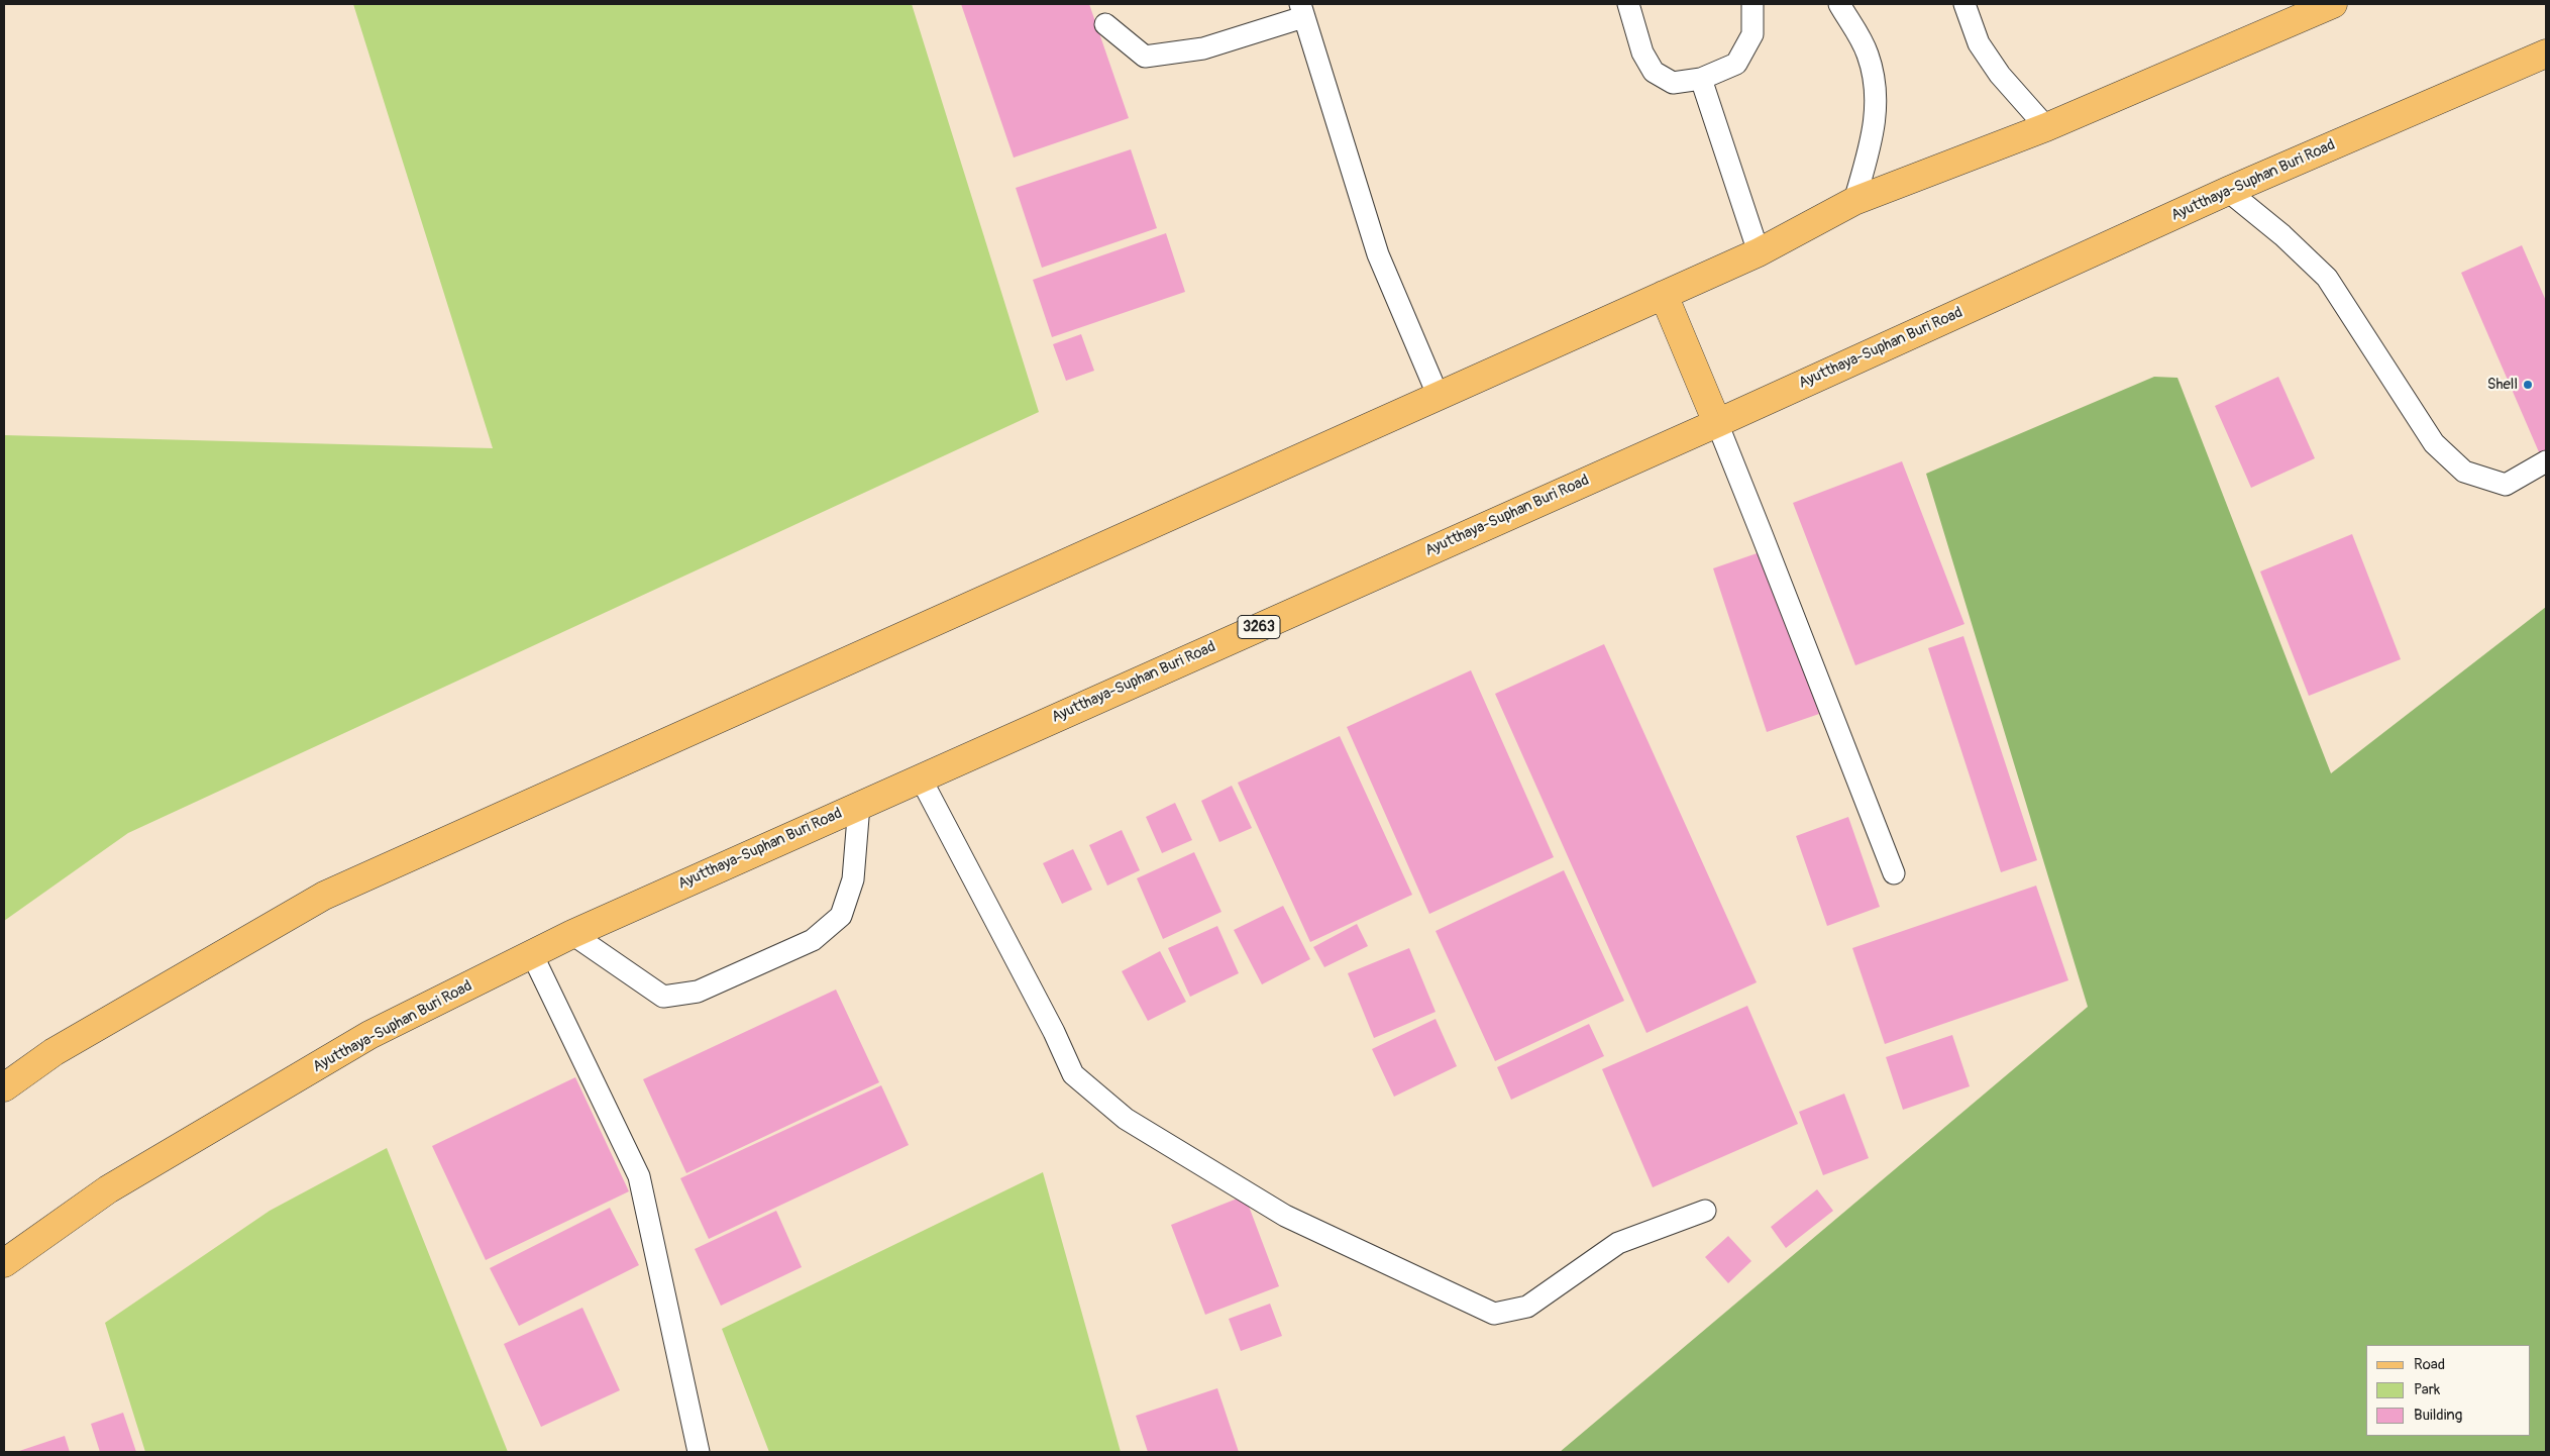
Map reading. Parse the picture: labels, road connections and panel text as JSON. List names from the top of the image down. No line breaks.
{"streets":{"main road":["Ayutthaya-Suphan Buri Road","3263"]},"places":["Shell"],"legend":["Road","Park","Building"]}
